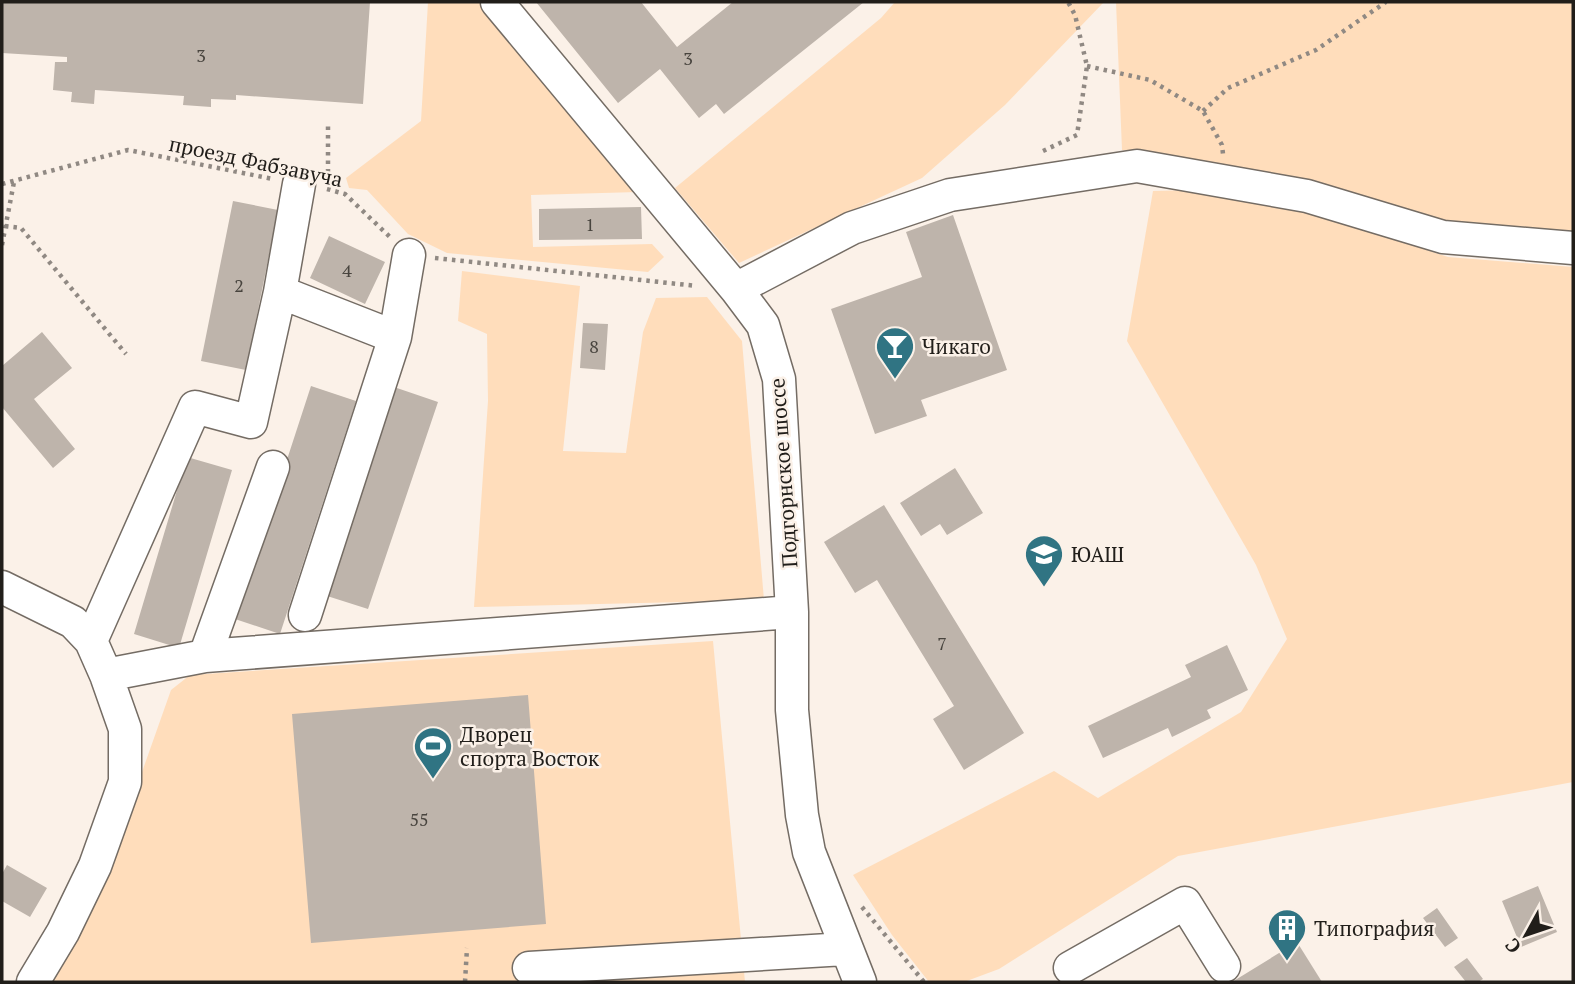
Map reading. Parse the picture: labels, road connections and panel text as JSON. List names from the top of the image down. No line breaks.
{"streets":{"street":["Подгорнское шоссе"],"path":["проезд Фабзавуча"]},"places":{"bar":["Чикаго"],"school or university":["ЮАШ"],"sports":["Дворец спорта Восток"],"building":["Типография"]},"house_numbers":["3","3","1","4","2","8","7","55"],"north":"bottom left"}
